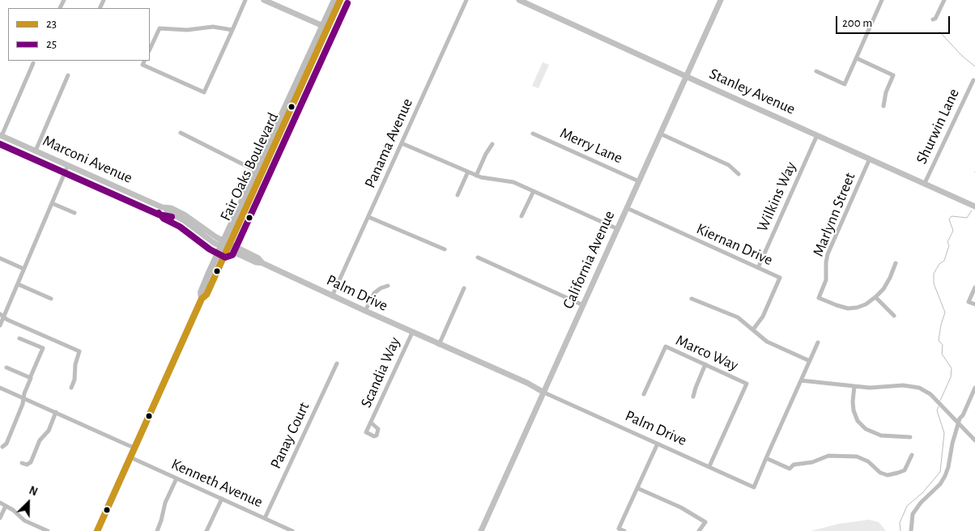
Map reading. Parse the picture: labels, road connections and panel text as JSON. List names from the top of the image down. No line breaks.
{"streets":{"main road":["Fair Oaks Boulevard"],"street":["Stanley Avenue","Shurwin Lane","Panama Avenue","Merry Lane","Marconi Avenue","Wilkins Way","Marlynn Street","Kiernan Drive","California Avenue","Palm Drive","Marco Way","Scandia Way","Panay Court","Kenneth Avenue"]},"crossings":[["Stanley Avenue","Shurwin Lane"],["Stanley Avenue","Wilkins Way"],["Stanley Avenue","Marlynn Street"],["Stanley Avenue","California Avenue"],["Panama Avenue","Palm Drive"],["Merry Lane","California Avenue"],["Marconi Avenue","Fair Oaks Boulevard"],["Marconi Avenue","Palm Drive"],["Fair Oaks Boulevard","Palm Drive"],["Fair Oaks Boulevard","Kenneth Avenue"],["Wilkins Way","Kiernan Drive"],["Kiernan Drive","California Avenue"],["California Avenue","Palm Drive"],["Palm Drive","Marco Way"],["Palm Drive","Scandia Way"],["Panay Court","Kenneth Avenue"]],"lines":["transit line 23","transit line 25"],"legend":["23","25"],"scale_bar":"200 m","north":"top right"}
